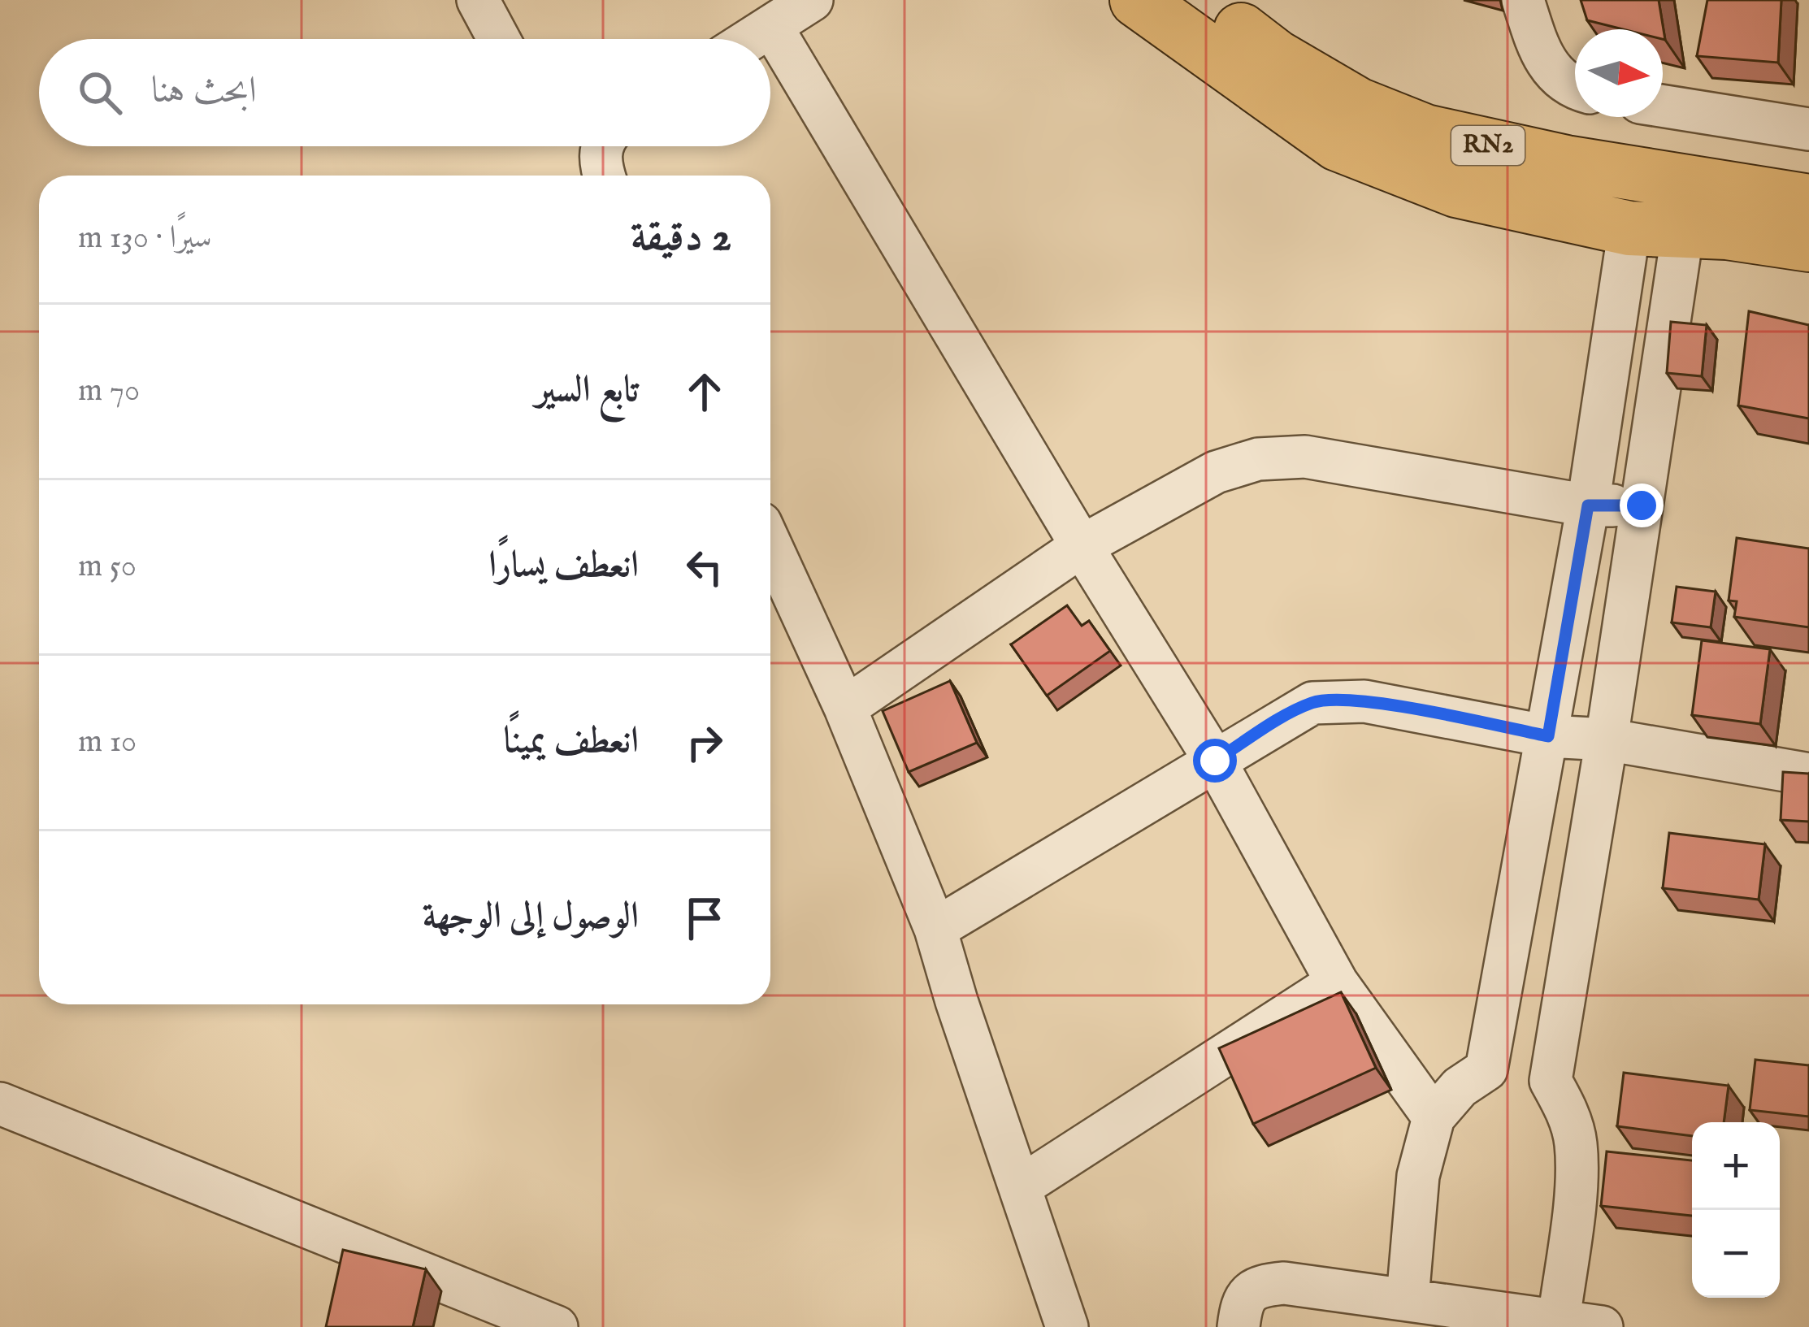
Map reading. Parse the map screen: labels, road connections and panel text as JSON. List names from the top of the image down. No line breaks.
{"streets":{"highway":["RN2"]},"north":"right","page":{"search":"ابحث هنا","heading":["2 دقيقة","سيرًا · 130 m"],"list":[["تابع السير","70 m"],["انعطف يسارًا","50 m"],["انعطف يمينًا","10 m"],"الوصول إلى الوجهة"],"map_buttons":["+","−"]}}
